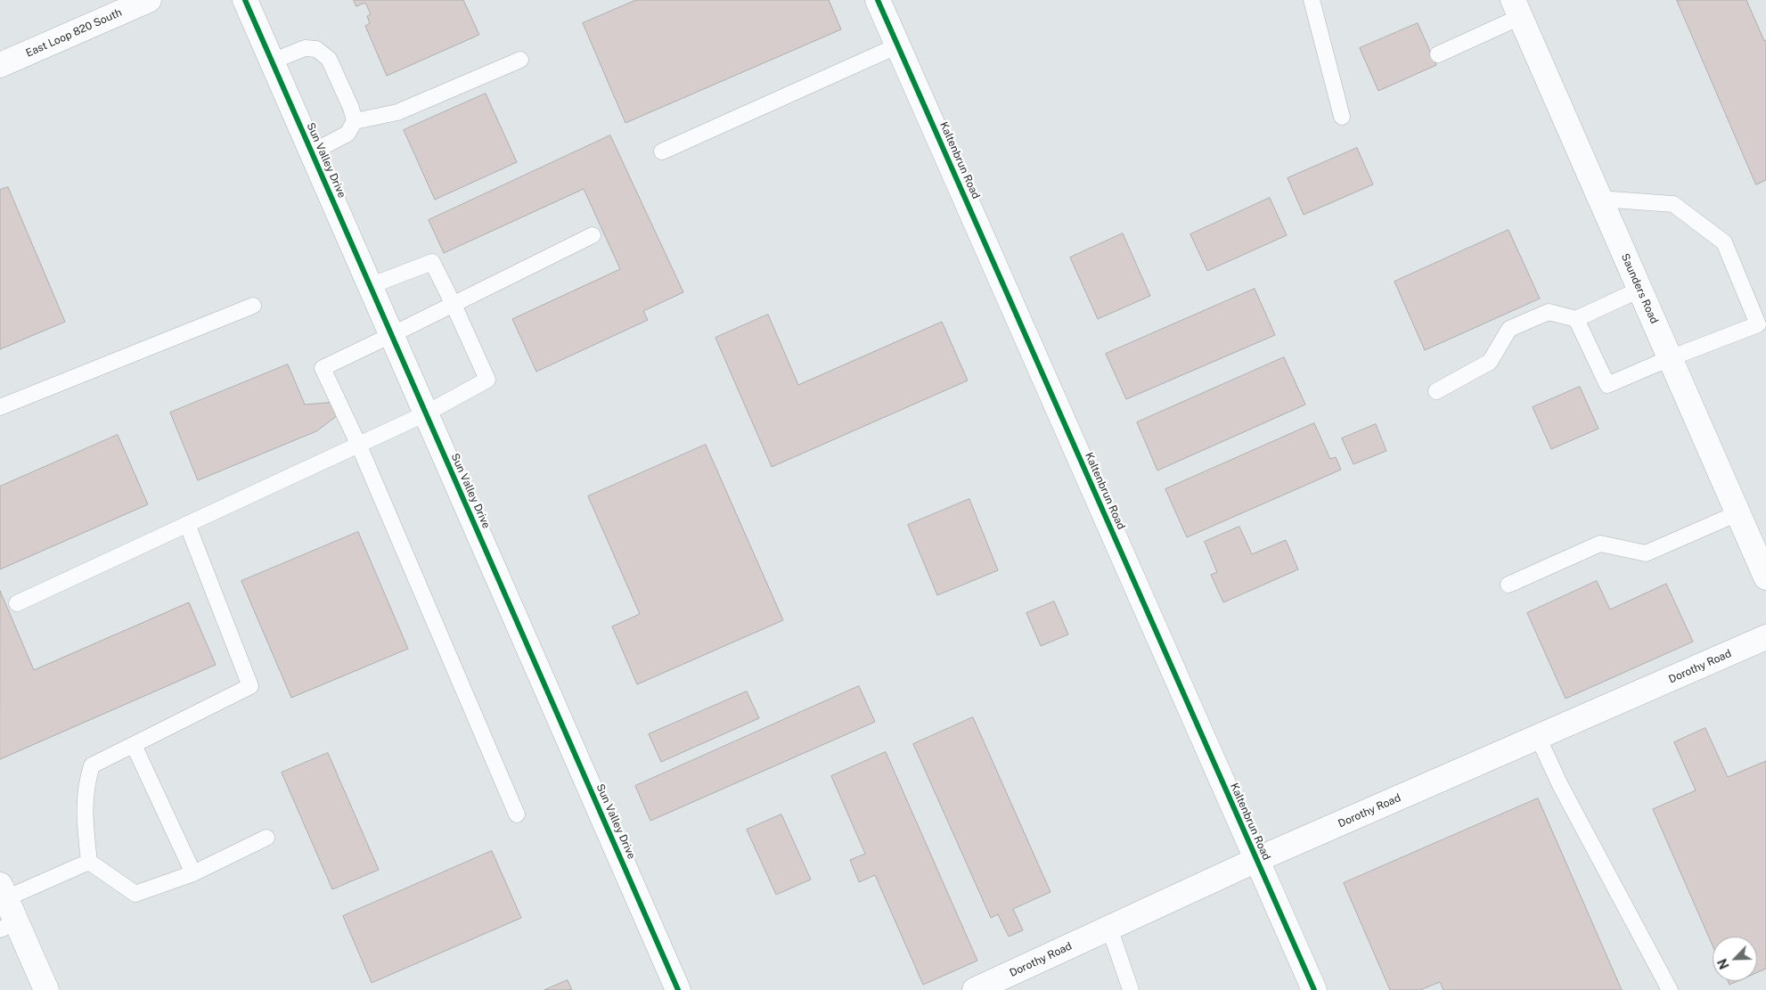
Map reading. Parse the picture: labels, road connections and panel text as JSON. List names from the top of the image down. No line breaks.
{"streets":{"street":["East Loop 820 South","Sun Valley Drive","Kaltenbrun Road","Saunders Road","Dorothy Road"]},"crossings":[["Kaltenbrun Road","Dorothy Road"]],"north":"bottom left"}
